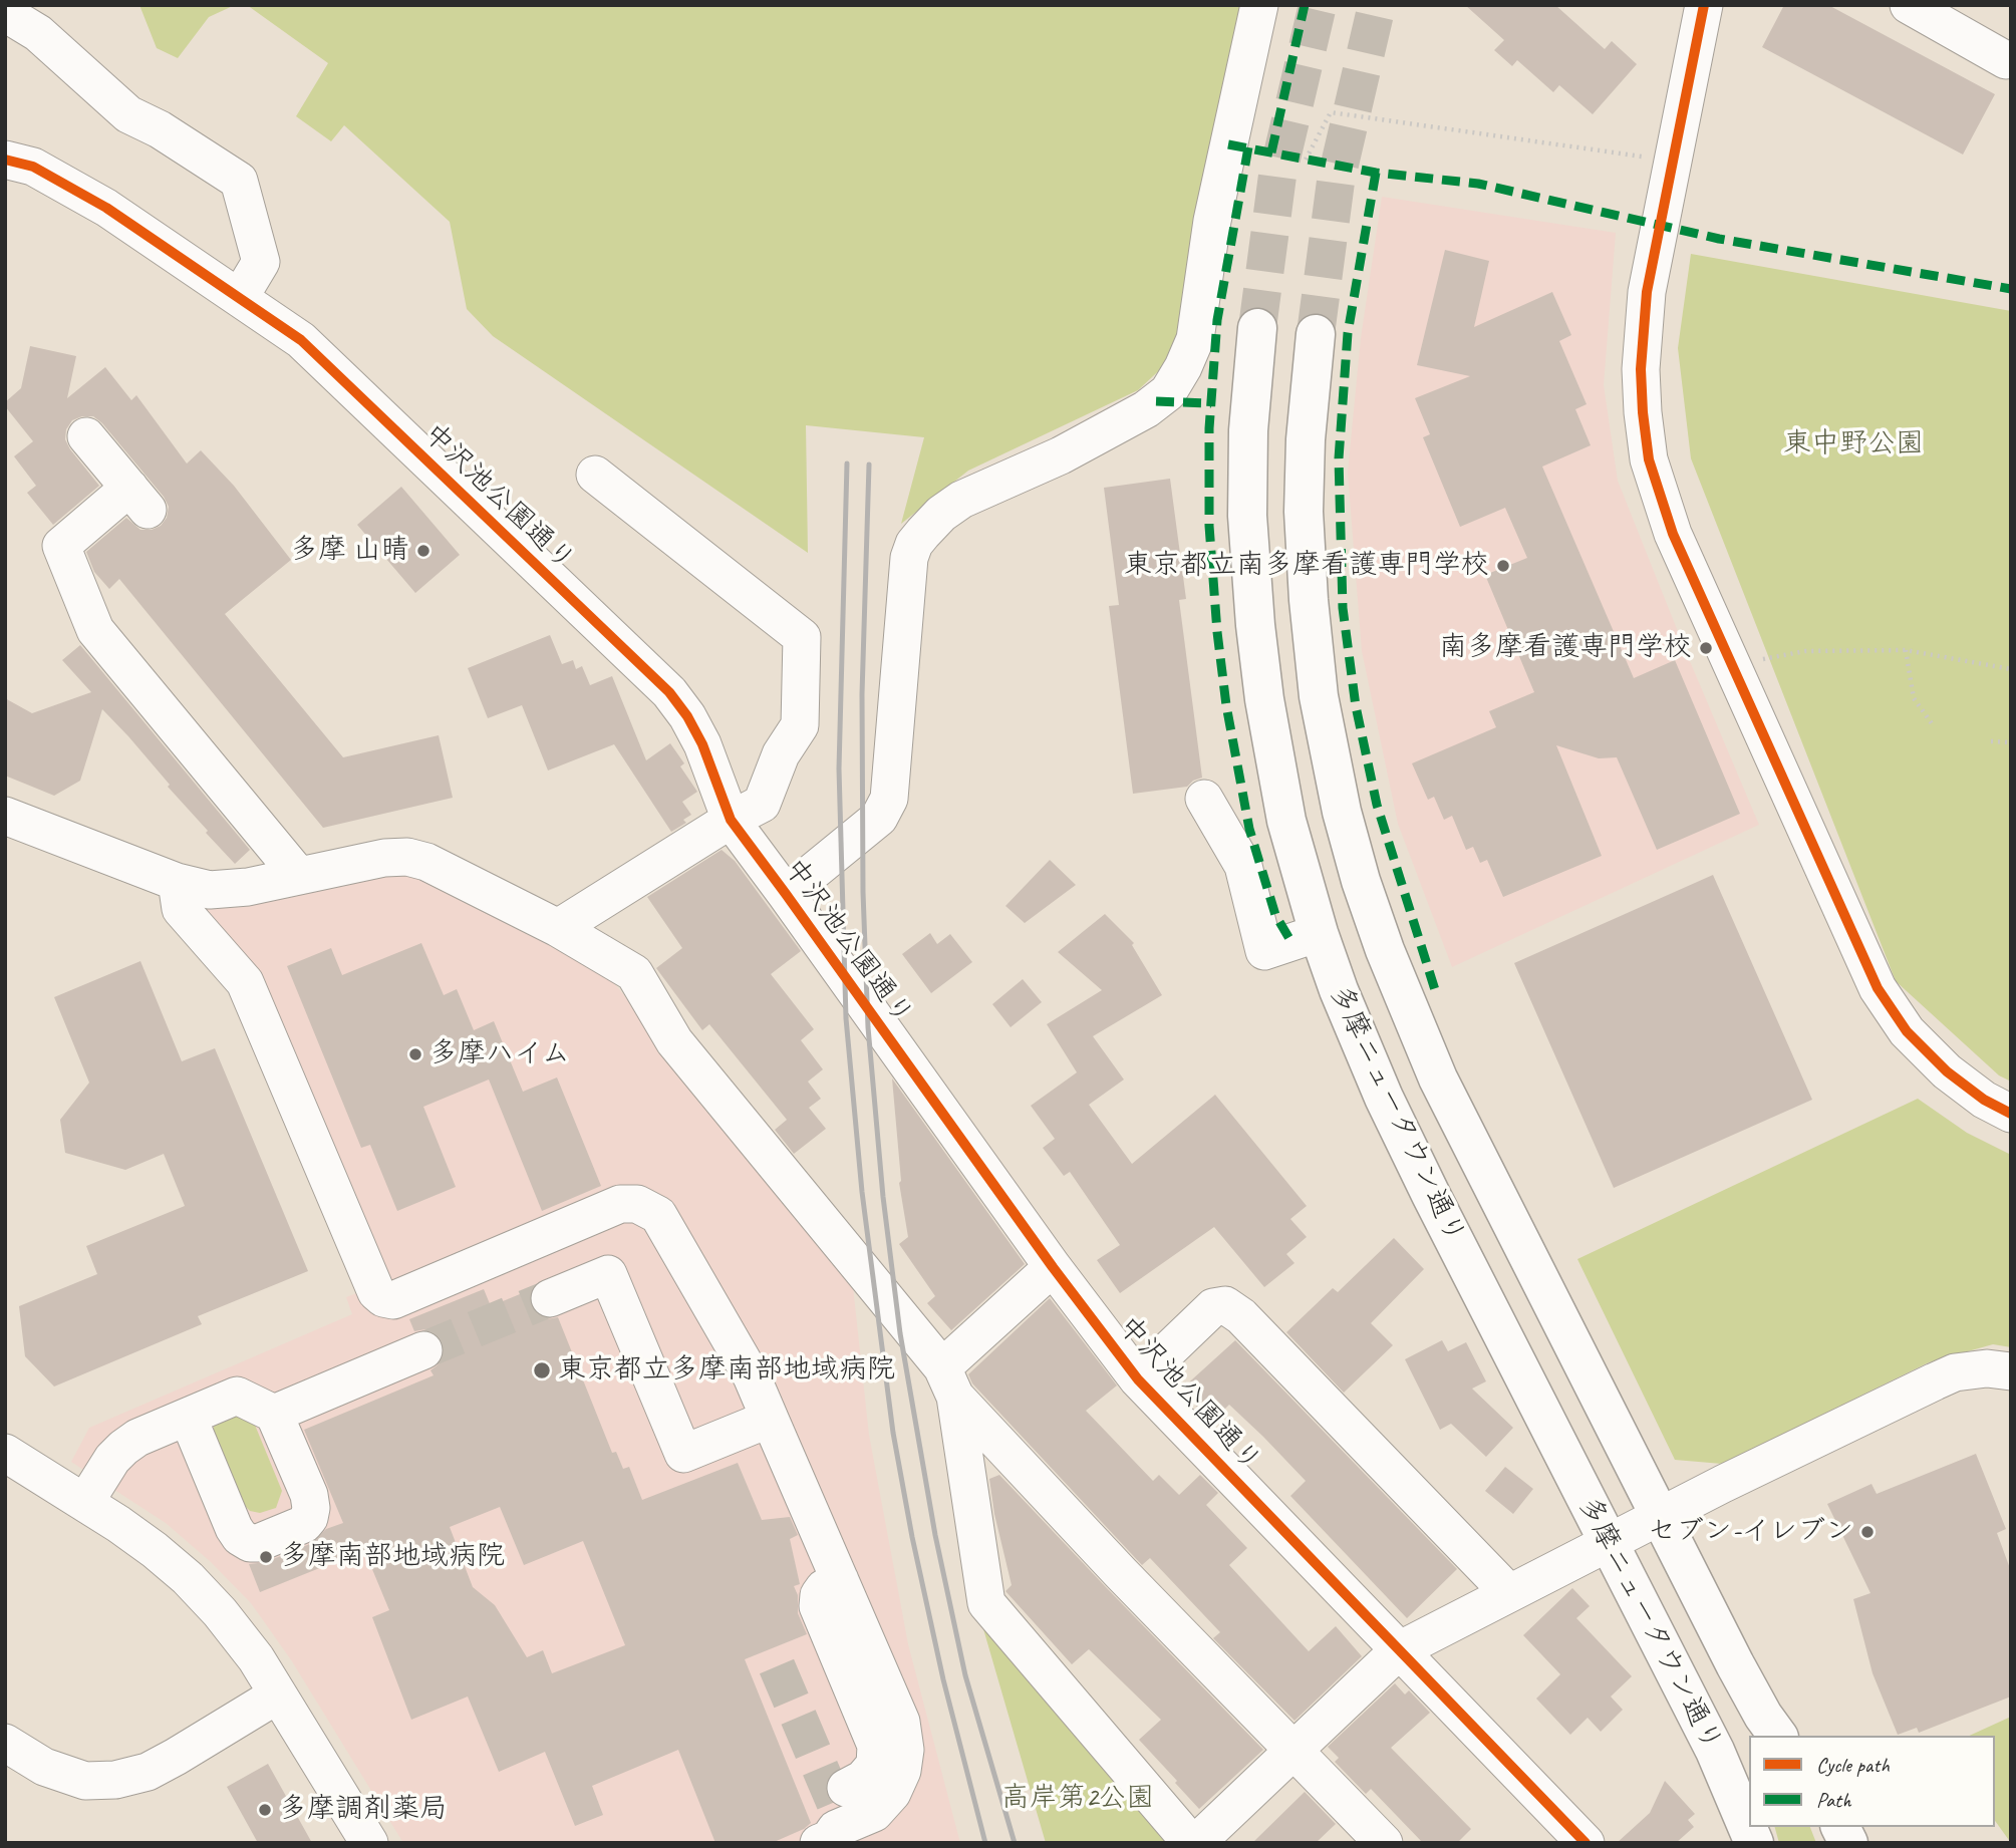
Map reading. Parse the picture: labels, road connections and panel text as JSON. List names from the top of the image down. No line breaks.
{"streets":{"main road":["多摩ニュータウン通り"],"street":["中沢池公園通り"]},"parks":["東中野公園","高岸第2公園"],"places":["多摩 山晴","東京都立南多摩看護専門学校","南多摩看護専門学校","多摩ハイム","東京都立多摩南部地域病院","セブン-イレブン","多摩南部地域病院","多摩調剤薬局"],"legend":["Cycle path","Path"]}
